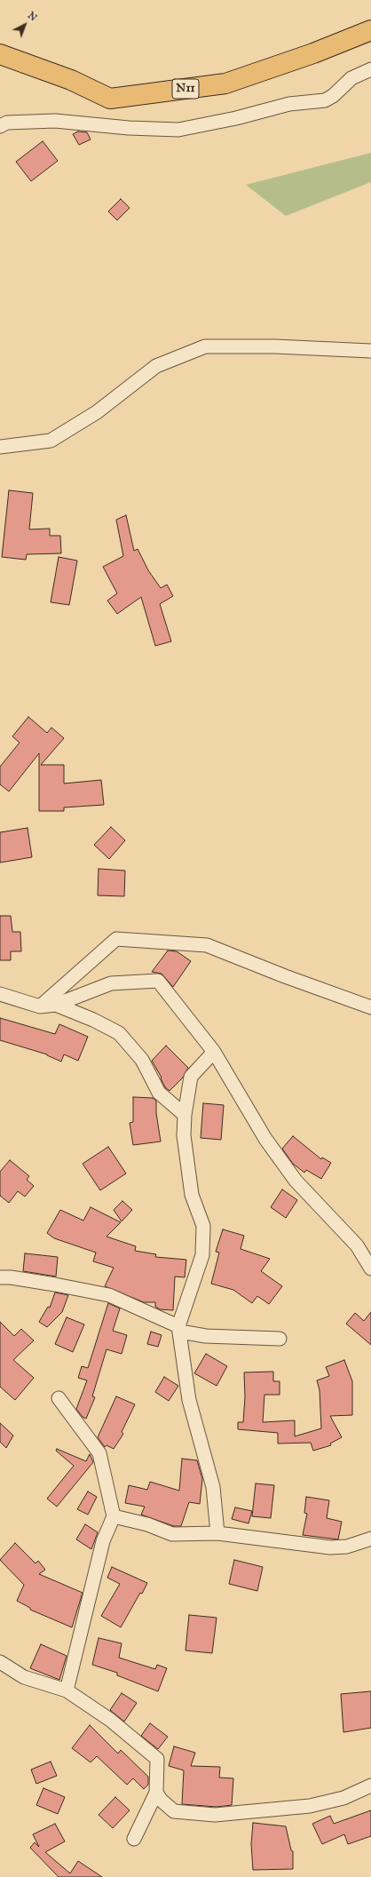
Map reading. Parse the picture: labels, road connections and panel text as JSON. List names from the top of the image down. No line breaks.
{"streets":{"highway":["N11"]},"north":"top right"}
